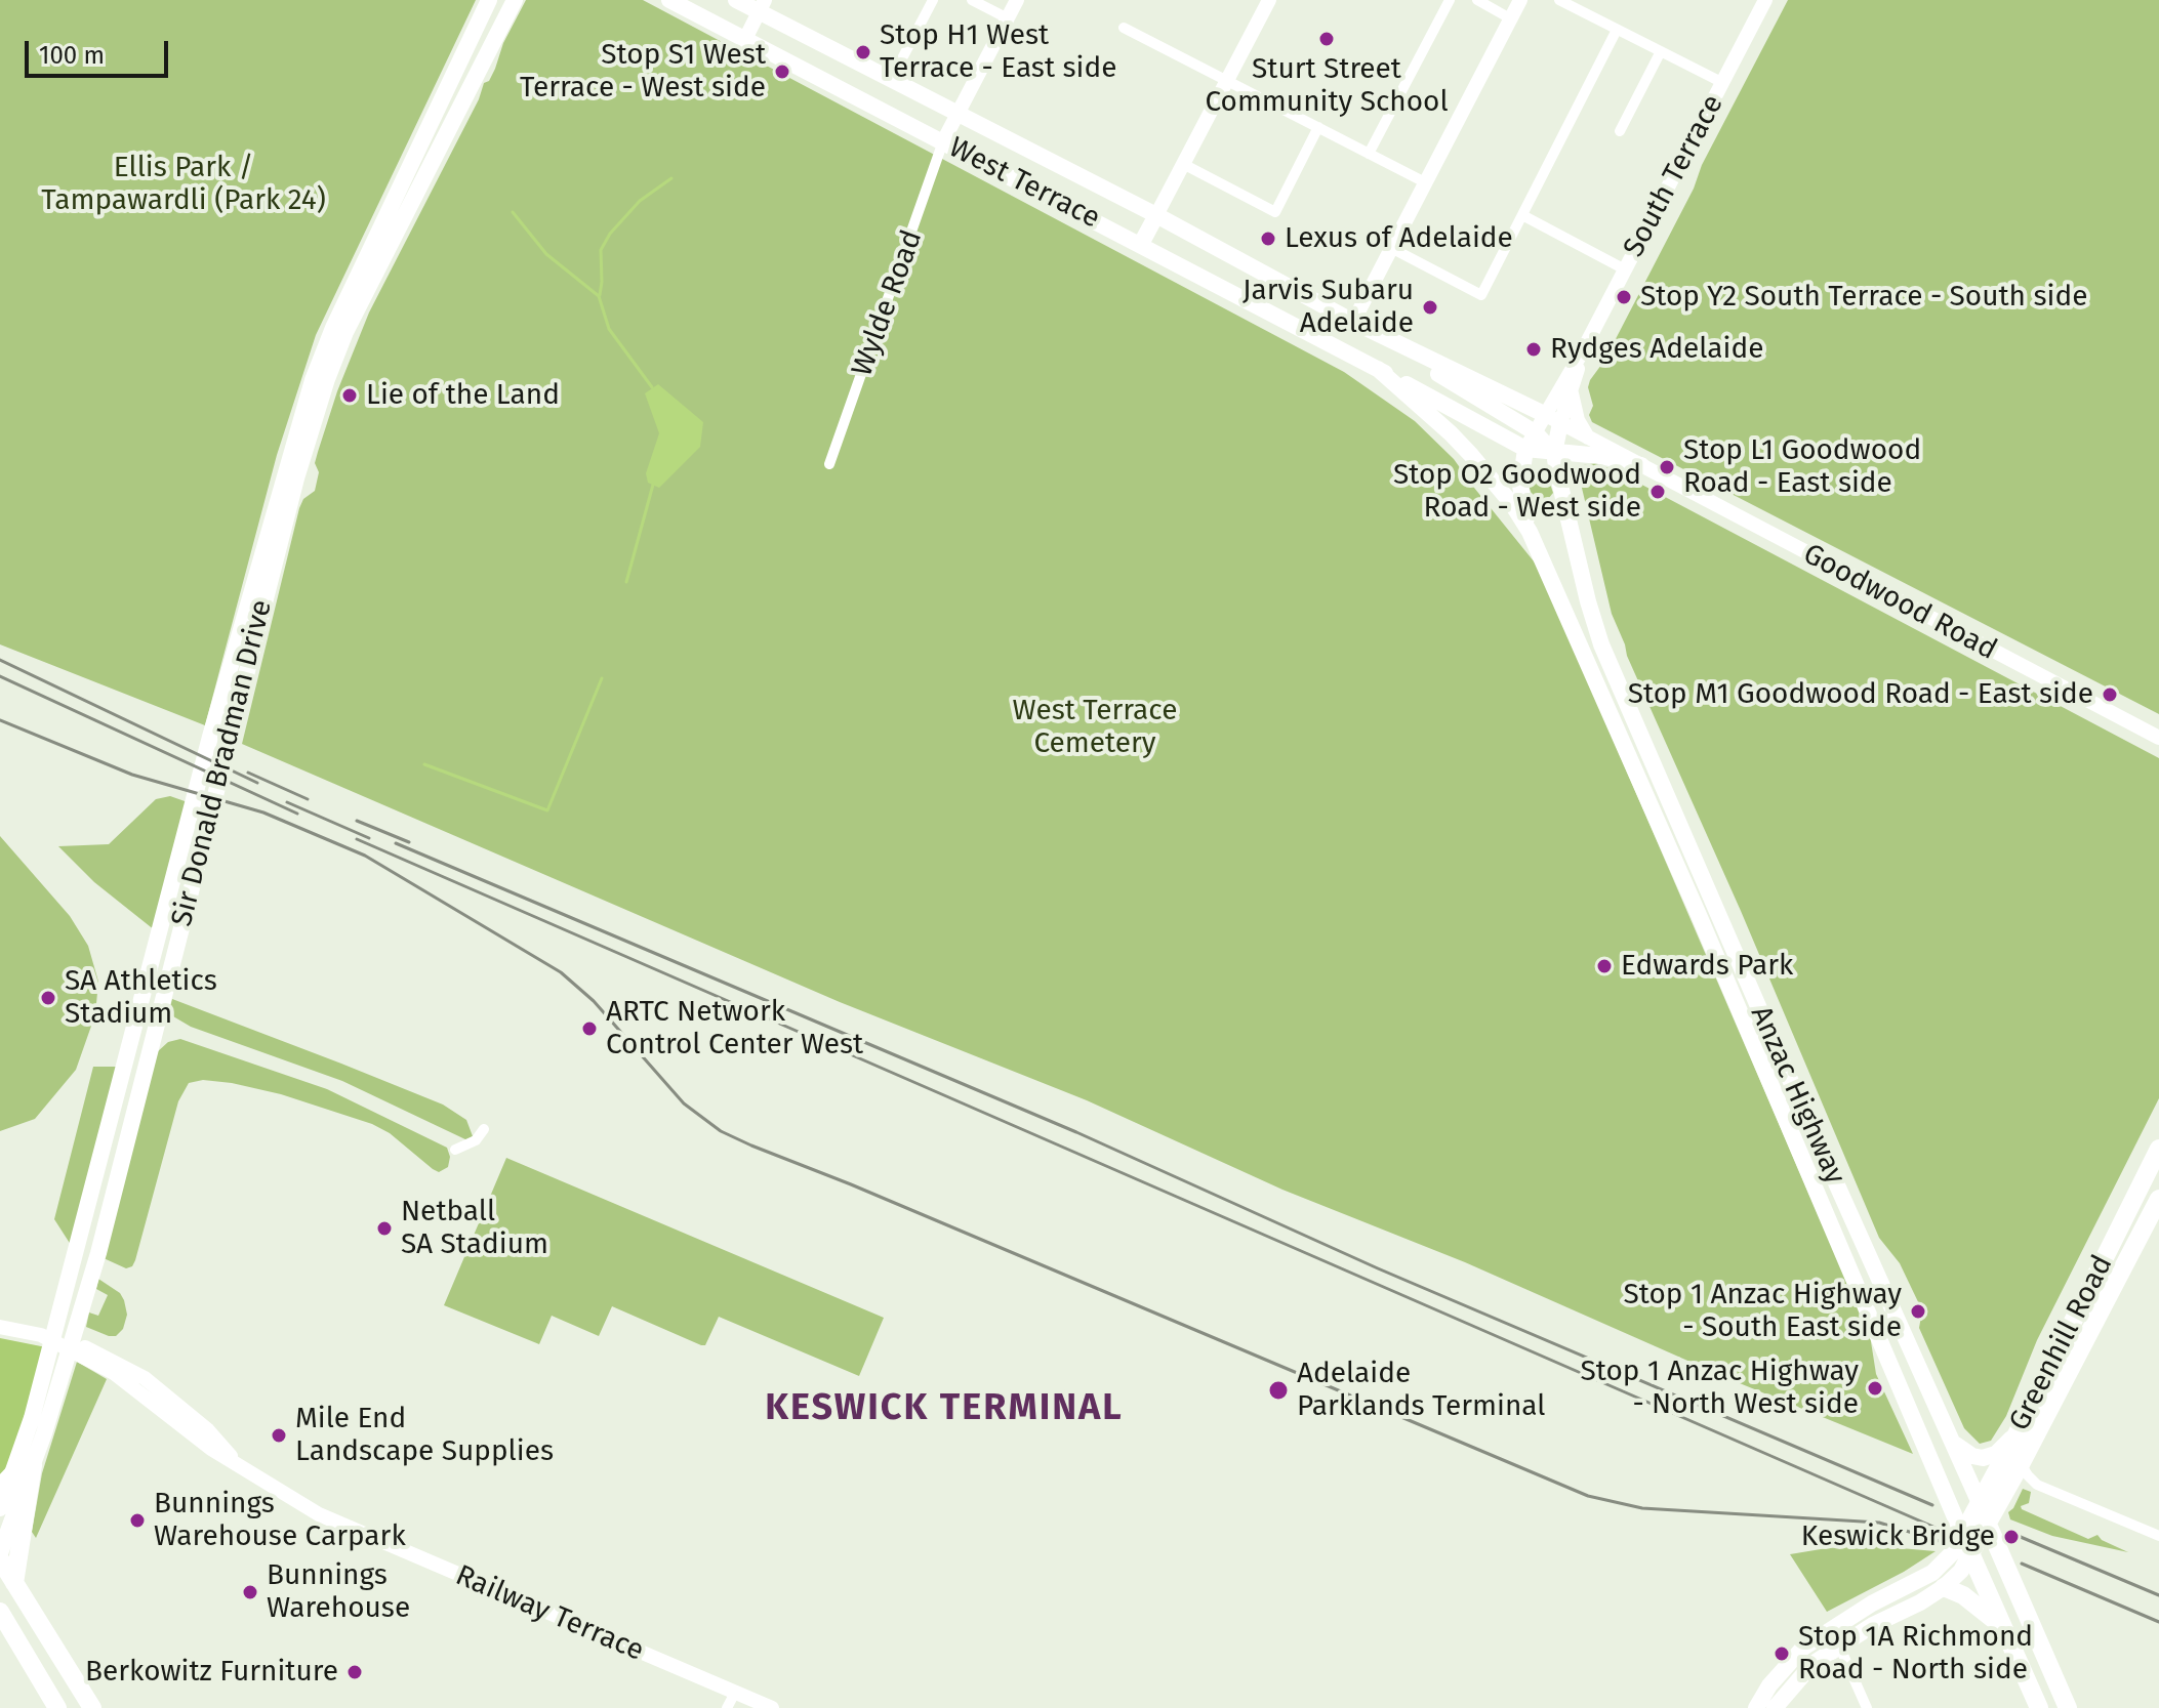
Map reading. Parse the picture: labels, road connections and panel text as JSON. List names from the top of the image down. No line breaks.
{"streets":{"highway":["Anzac Highway","Greenhill Road"],"main road":["South Terrace","West Terrace","Goodwood Road","Sir Donald Bradman Drive","Railway Terrace"],"street":["Wylde Road"]},"crossings":[["South Terrace","West Terrace"],["South Terrace","Goodwood Road"],["South Terrace","Anzac Highway"],["West Terrace","Wylde Road"],["West Terrace","Goodwood Road"],["West Terrace","Anzac Highway"],["Goodwood Road","Anzac Highway"],["Anzac Highway","Greenhill Road"]],"districts":["KESWICK TERMINAL"],"parks":["Ellis Park / Tampawardli (Park 24)","West Terrace Cemetery"],"places":["Sturt Street Community School","Stop H1 West Terrace - East side","Stop S1 West Terrace - West side","Lexus of Adelaide","Stop Y2 South Terrace - South side","Jarvis Subaru Adelaide","Rydges Adelaide","Lie of the Land","Stop L1 Goodwood Road - East side","Stop O2 Goodwood Road - West side","Stop M1 Goodwood Road - East side","Edwards Park","SA Athletics Stadium","ARTC Network Control Center West","Netball SA Stadium","Stop 1 Anzac Highway - South East side","Stop 1 Anzac Highway - North West side","Adelaide Parklands Terminal","Mile End Landscape Supplies","Bunnings Warehouse Carpark","Keswick Bridge","Bunnings Warehouse","Stop 1A Richmond Road - North side","Berkowitz Furniture"],"scale_bar":"100 m"}
